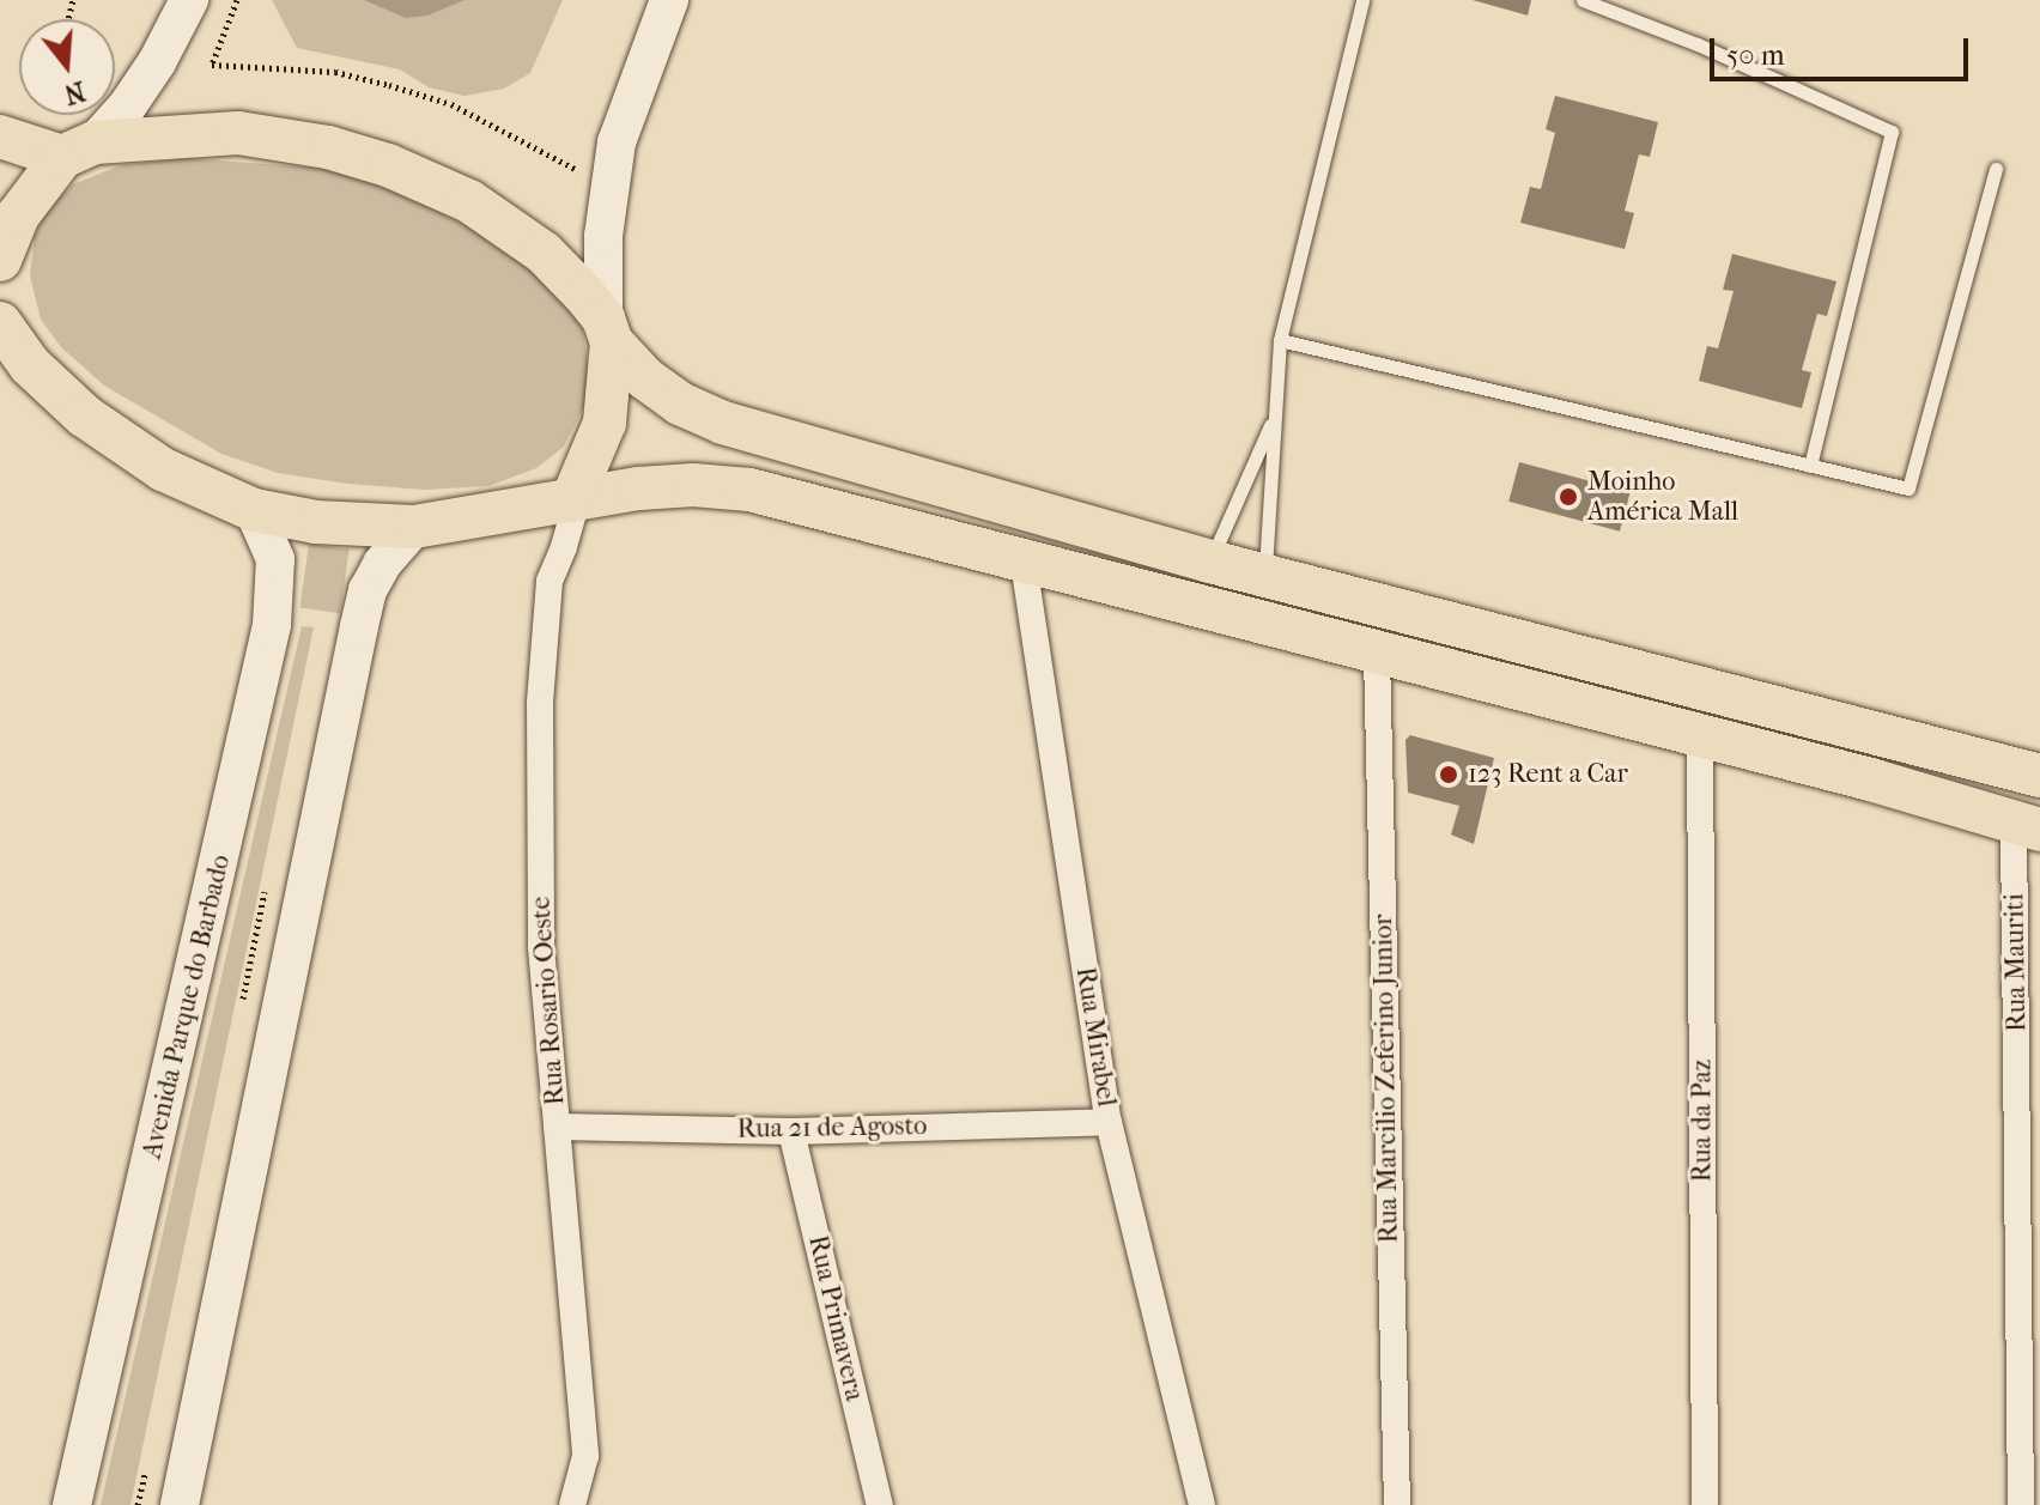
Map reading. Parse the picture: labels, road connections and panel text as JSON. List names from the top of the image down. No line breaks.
{"streets":{"main road":["Avenida Parque do Barbado"],"street":["Rua Mauriti","Rua Rosario Oeste","Rua Mirabel","Rua Marcilio Zeferino Junior","Rua da Paz","Rua 21 de Agosto","Rua Primavera"]},"crossings":[["Rua Rosario Oeste","Rua 21 de Agosto"],["Rua Mirabel","Rua 21 de Agosto"],["Rua 21 de Agosto","Rua Primavera"]],"places":["Moinho América Mall","123 Rent a Car"],"scale_bar":"50 m","north":"bottom"}
